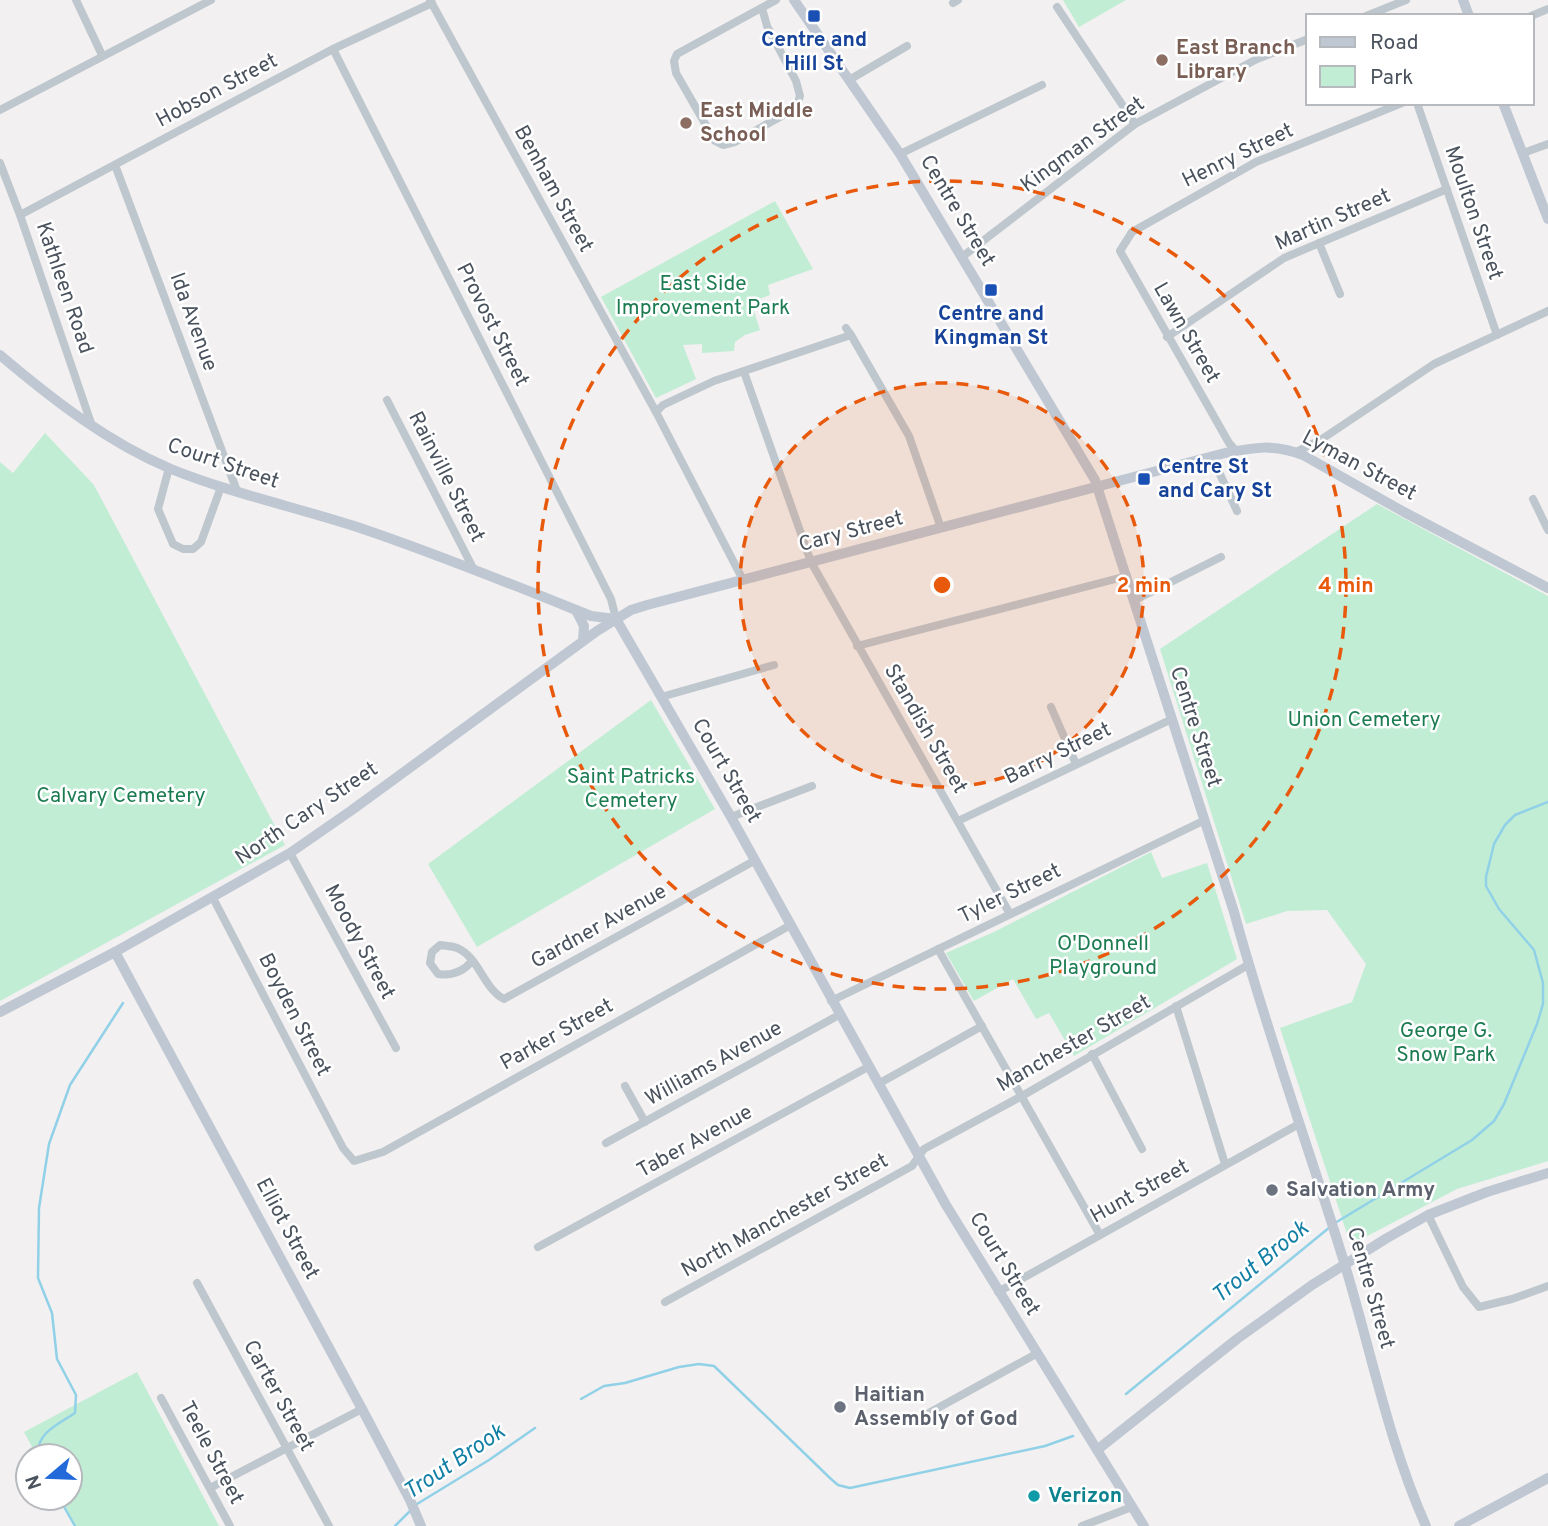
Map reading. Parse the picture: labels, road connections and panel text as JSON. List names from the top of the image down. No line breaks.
{"streets":{"main road":["Centre Street","Court Street","Lyman Street","Cary Street","North Cary Street","Elliot Street"],"street":["Hobson Street","Kingman Street","Henry Street","Benham Street","Moulton Street","Martin Street","Kathleen Road","Ida Avenue","Provost Street","Lawn Street","Rainville Street","Standish Street","Barry Street","Tyler Street","Gardner Avenue","Moody Street","Boyden Street","Parker Street","Manchester Street","Williams Avenue","Taber Avenue","Hunt Street","North Manchester Street","Carter Street","Teele Street"]},"crossings":[["Hobson Street","Benham Street"],["Hobson Street","Kathleen Road"],["Hobson Street","Ida Avenue"],["Hobson Street","Provost Street"],["Kingman Street","Centre Street"],["Henry Street","Lawn Street"],["Benham Street","Cary Street"],["Centre Street","Lyman Street"],["Centre Street","Cary Street"],["Centre Street","Barry Street"],["Centre Street","Tyler Street"],["Centre Street","Manchester Street"],["Centre Street","Hunt Street"],["Moulton Street","Martin Street"],["Martin Street","Lawn Street"],["Kathleen Road","Court Street"],["Ida Avenue","Court Street"],["Provost Street","Court Street"],["Provost Street","Cary Street"],["Provost Street","North Cary Street"],["Lawn Street","Lyman Street"],["Court Street","Rainville Street"],["Court Street","Cary Street"],["Court Street","North Cary Street"],["Court Street","Tyler Street"],["Court Street","Gardner Avenue"],["Court Street","Parker Street"],["Court Street","Manchester Street"],["Court Street","Williams Avenue"],["Court Street","Taber Avenue"],["Court Street","Hunt Street"],["Court Street","North Manchester Street"],["Lyman Street","Cary Street"],["Cary Street","Standish Street"],["Cary Street","North Cary Street"],["Standish Street","Barry Street"],["Standish Street","Tyler Street"],["North Cary Street","Moody Street"],["North Cary Street","Boyden Street"],["North Cary Street","Elliot Street"],["Boyden Street","Parker Street"],["Manchester Street","North Manchester Street"]],"water":["Trout Brook"],"parks":["East Side Improvement Park","Union Cemetery","Saint Patricks Cemetery","Calvary Cemetery","O'Donnell Playground","George G. Snow Park"],"places":{"transit":["Centre and Hill St","Centre and Kingman St","Centre St and Cary St"],"other":["East Branch Library","East Middle School","Salvation Army","Haitian Assembly of God","Verizon"]},"legend":["Road","Park"],"north":"left","rings":["2 min","4 min"]}
